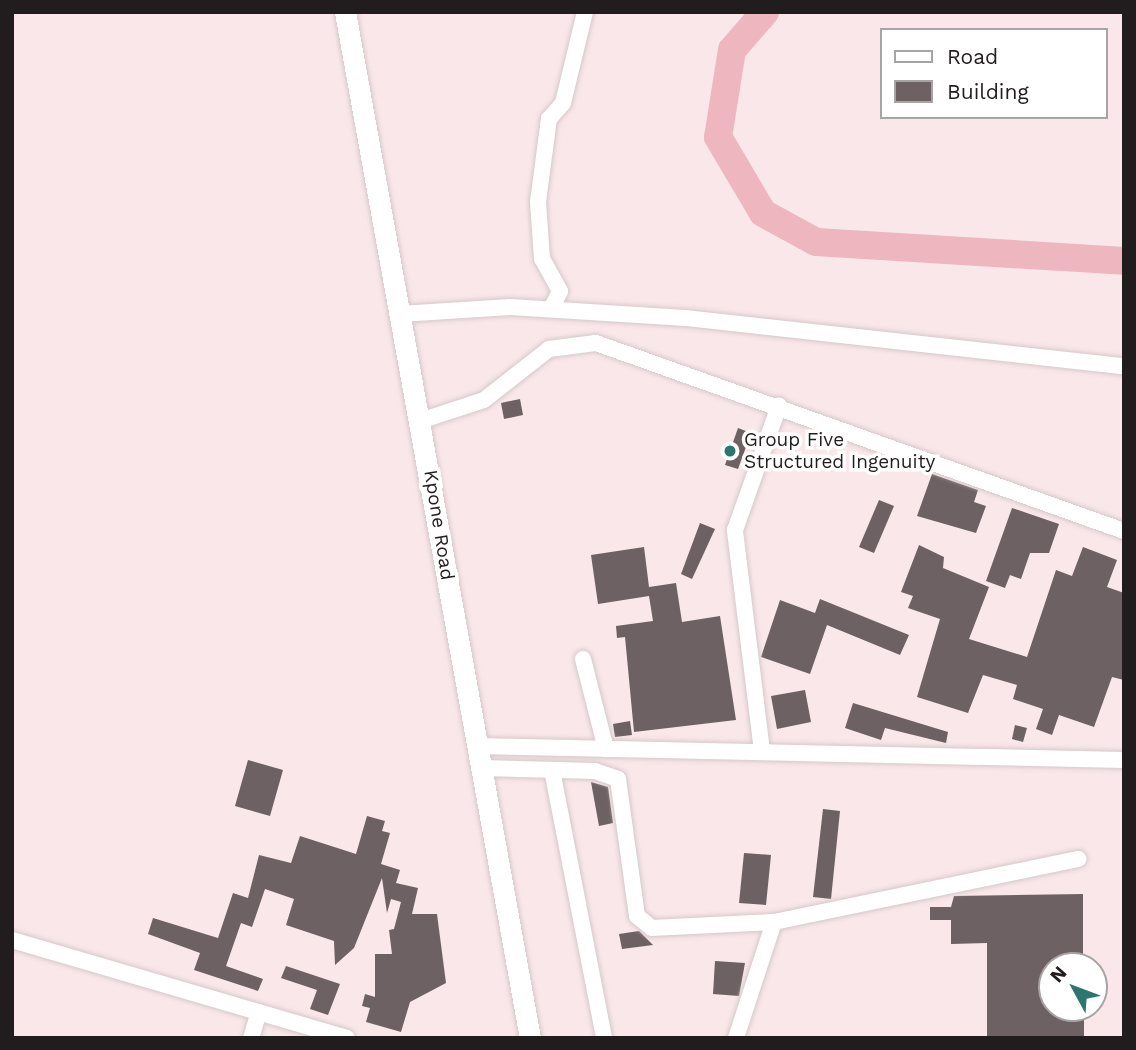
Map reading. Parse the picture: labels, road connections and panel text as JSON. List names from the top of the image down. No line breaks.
{"streets":{"main road":["Kpone Road"]},"places":["Group Five Structured Ingenuity"],"legend":["Road","Building"],"north":"top left"}
